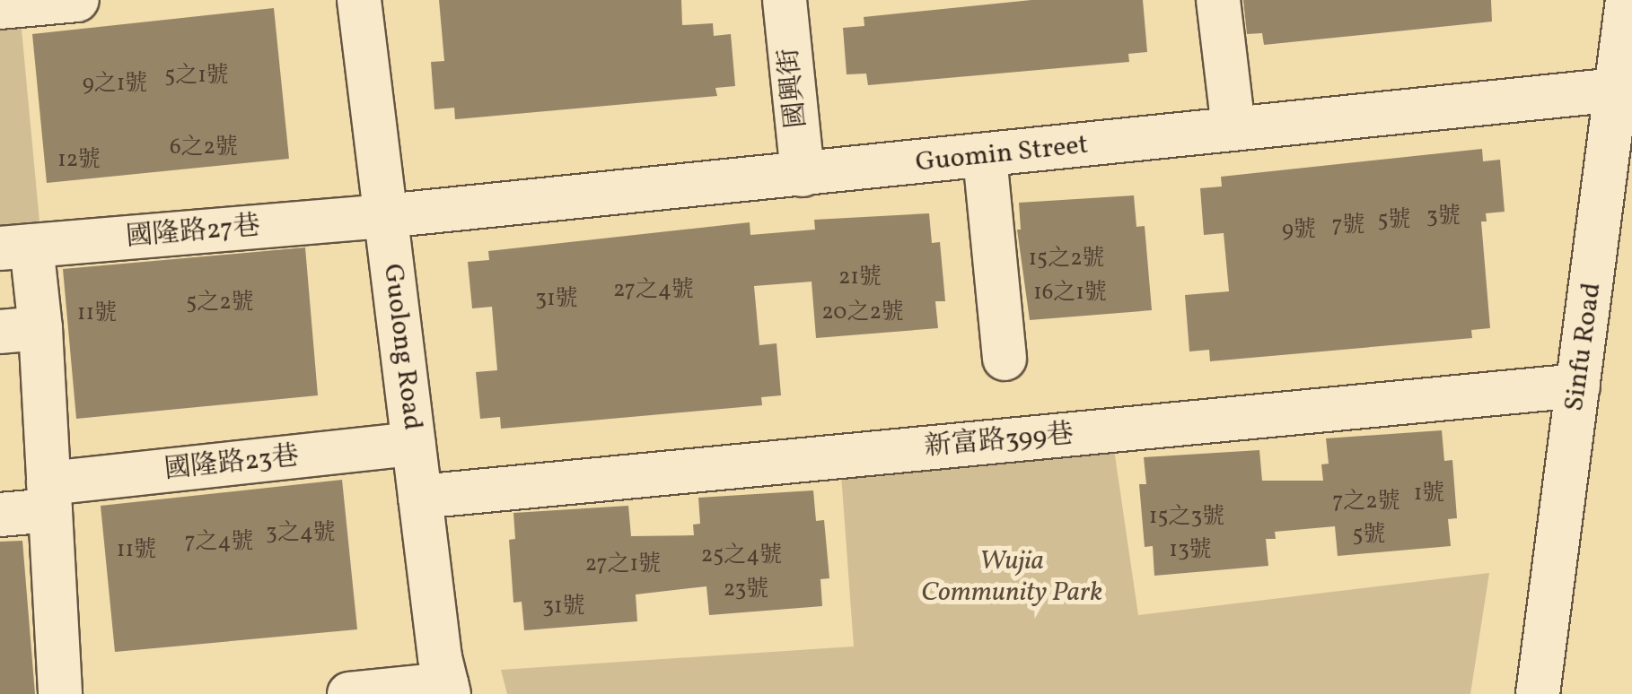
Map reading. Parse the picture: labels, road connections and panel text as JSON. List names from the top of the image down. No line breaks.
{"streets":{"street":["國興街","Guomin Street","國隆路27巷","Guolong Road","Sinfu Road","新富路399巷","國隆路23巷"]},"crossings":[["國興街","Guomin Street"],["Guomin Street","國隆路27巷"],["Guomin Street","Guolong Road"],["Guomin Street","Sinfu Road"],["國隆路27巷","Guolong Road"],["Guolong Road","新富路399巷"],["Guolong Road","國隆路23巷"],["Sinfu Road","新富路399巷"]],"parks":["Wujia Community Park"],"house_numbers":["5之1號","9之1號","6之2號","12號","3號","5號","7號","9號","15之2號","21號","27之4號","16之1號","31號","5之2號","20之2號","11號","1號","7之2號","15之3號","3之4號","5號","7之4號","11號","13號","25之4號","27之1號","23號","31號"]}
